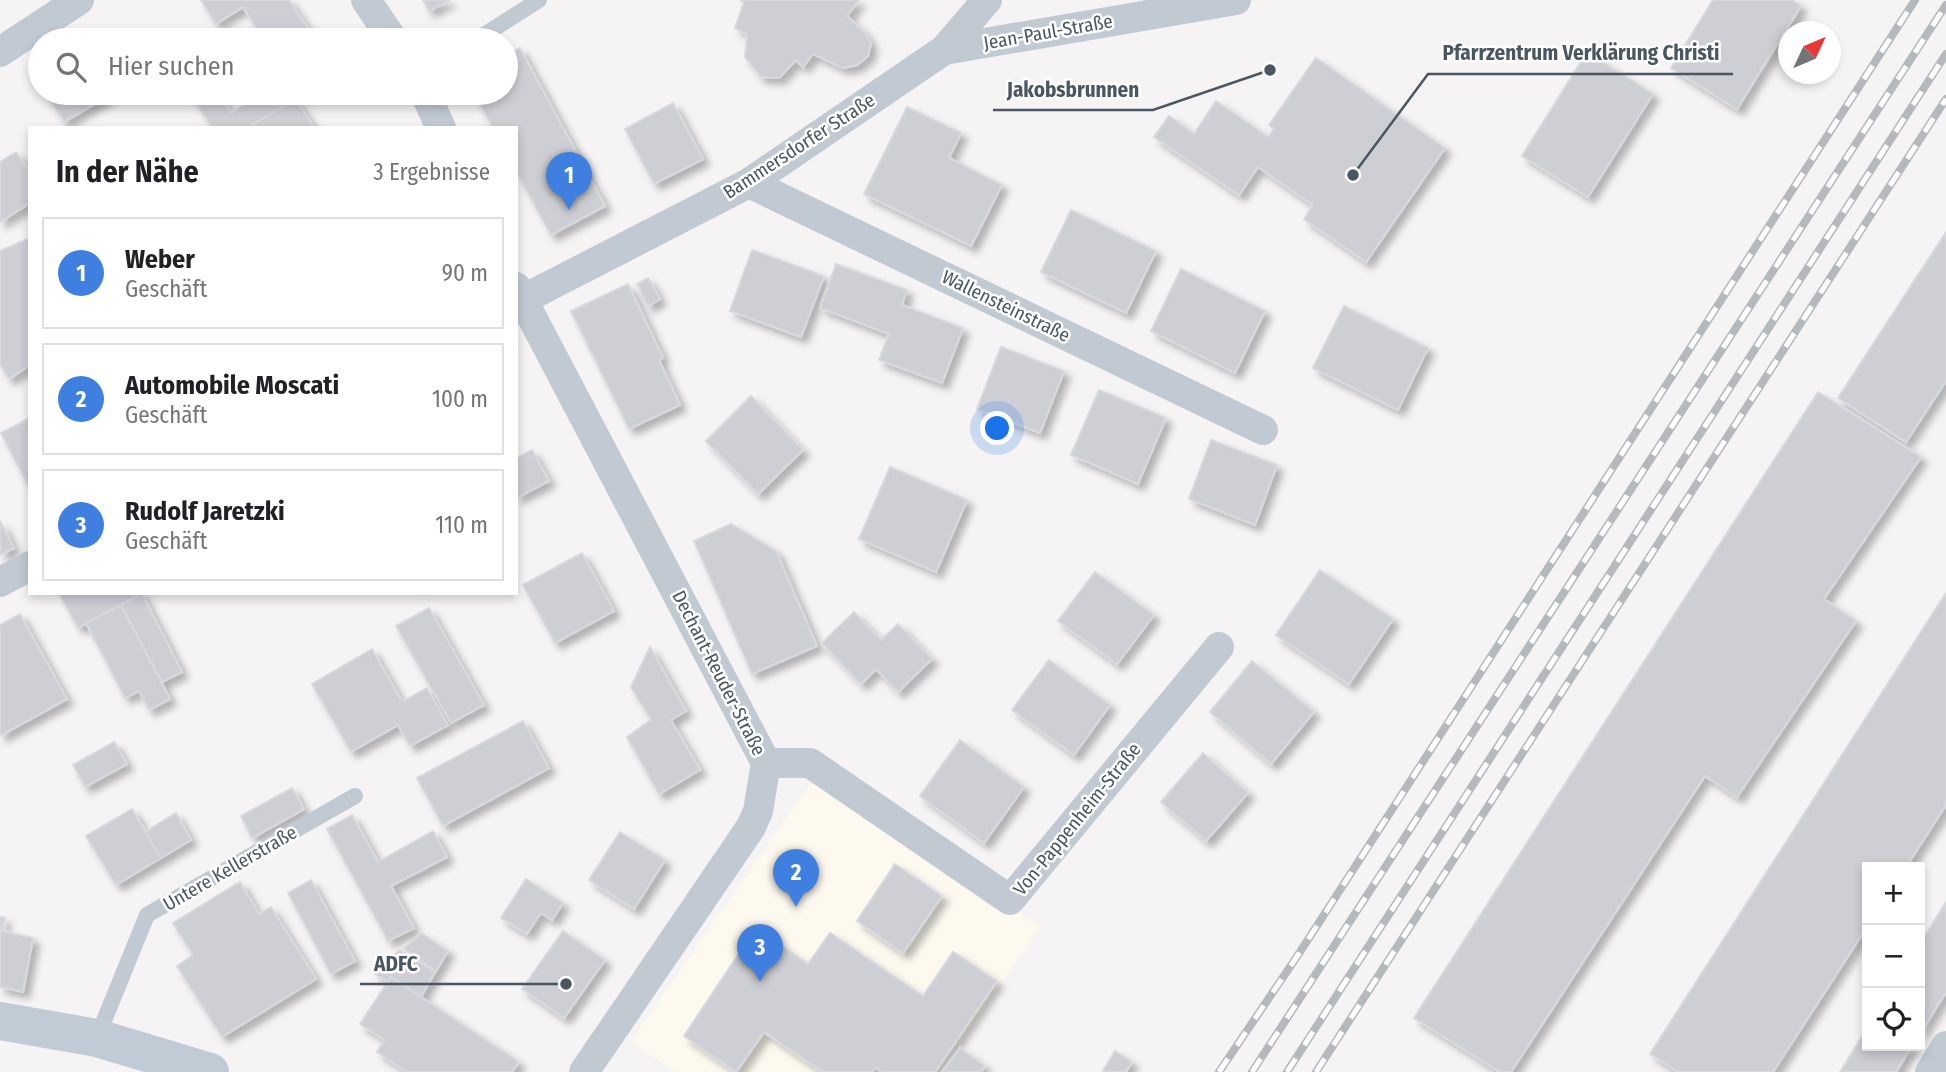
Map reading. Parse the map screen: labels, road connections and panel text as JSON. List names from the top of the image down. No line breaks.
{"streets":{"street":["Jean-Paul-Straße","Bammersdorfer Straße","Wallensteinstraße","Dechant-Reuder-Straße","Von-Pappenheim-Straße"],"lane":["Untere Kellerstraße"]},"crossings":[["Jean-Paul-Straße","Bammersdorfer Straße"],["Bammersdorfer Straße","Wallensteinstraße"],["Bammersdorfer Straße","Dechant-Reuder-Straße"],["Dechant-Reuder-Straße","Von-Pappenheim-Straße"]],"places":["Jakobsbrunnen","Pfarrzentrum Verklärung Christi","ADFC"],"north":"top right","page":{"search":"Hier suchen","heading":["In der Nähe","3 Ergebnisse"],"pins":["1","2","3"],"list":[{"mark":"1","name":"Weber","note":"Geschäft","value":"90 m"},{"mark":"2","name":"Automobile Moscati","note":"Geschäft","value":"100 m"},{"mark":"3","name":"Rudolf Jaretzki","note":"Geschäft","value":"110 m"}],"map_buttons":["+","−"]}}
